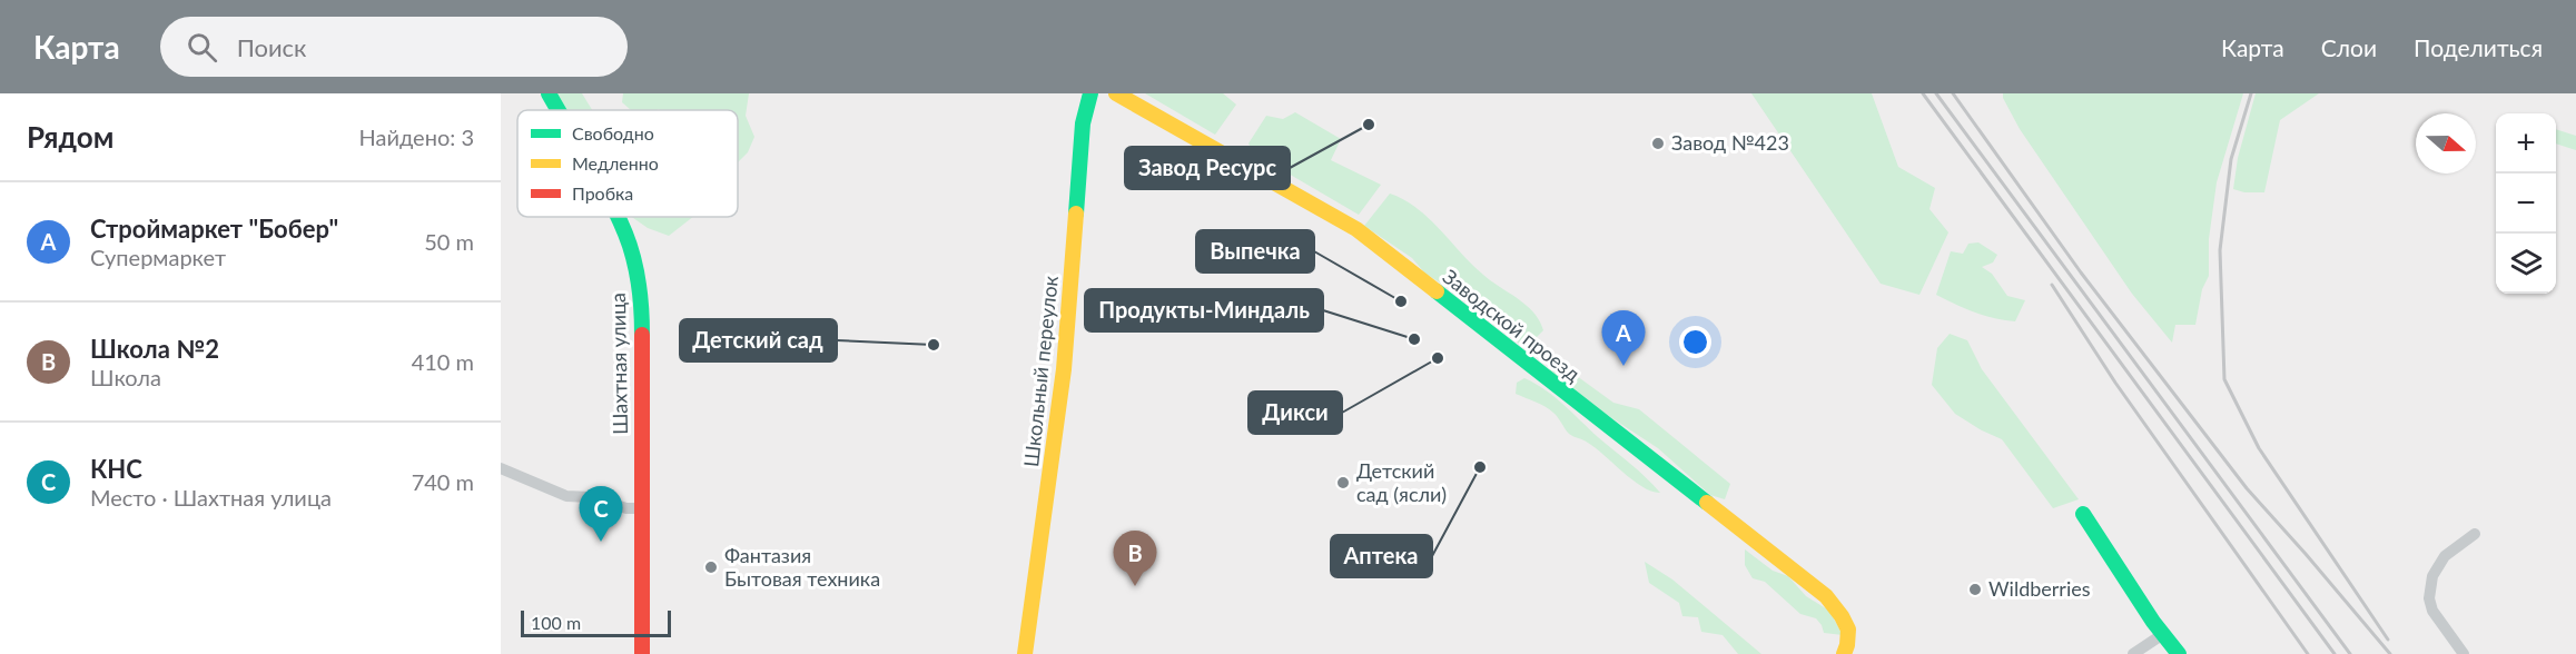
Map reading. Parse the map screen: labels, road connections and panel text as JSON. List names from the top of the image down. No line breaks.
{"streets":{"street":["Заводской проезд","Шахтная улица","Школьный переулок"]},"places":["Завод Ресурс","Завод №423","Выпечка","Продукты-Миндаль","Детский сад","Дикси","Аптека","Детский сад (ясли)","Фантазия Бытовая техника","Wildberries"],"legend":["Свободно","Медленно","Пробка"],"scale_bar":"100 m","north":"right","page":{"header":"Карта","search":"Поиск","nav":["Карта","Слои","Поделиться"],"heading":["Рядом","Найдено: 3"],"map_buttons":["+","−"],"list":[{"mark":"A","name":"Строймаркет \"Бобер\"","note":"Супермаркет","value":"50 m"},{"mark":"B","name":"Школа №2","note":"Школа","value":"410 m"},{"mark":"C","name":"КНС","note":"Место · Шахтная улица","value":"740 m"}],"pins":["A","C","B"],"scale":"100 m"}}
